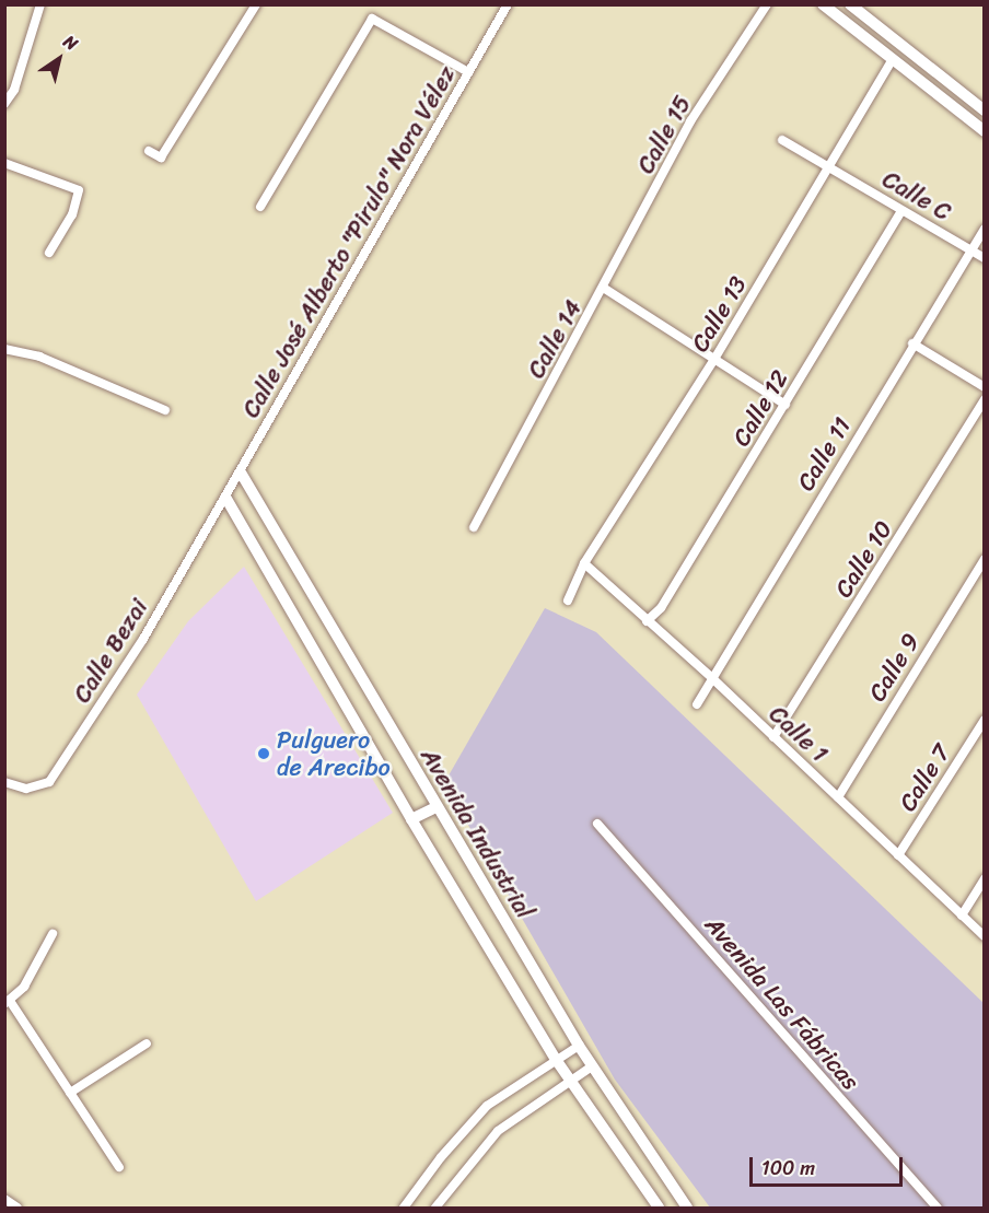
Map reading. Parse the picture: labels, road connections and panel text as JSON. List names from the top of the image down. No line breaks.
{"streets":{"street":["Calle 15","Calle C","Calle José Alberto \"Pirulo\" Nora Vélez","Calle 13","Calle 14","Calle 12","Calle 11","Calle 10","Calle Bezai","Calle 9","Calle 1","Calle 7","Avenida Industrial","Avenida Las Fábricas"]},"crossings":[["Calle 15","Calle 14"],["Calle C","Calle 13"],["Calle C","Calle 12"],["Calle C","Calle 11"],["Calle José Alberto \"Pirulo\" Nora Vélez","Calle Bezai"],["Calle José Alberto \"Pirulo\" Nora Vélez","Avenida Industrial"],["Calle 13","Calle 14"],["Calle 13","Calle 1"],["Calle 14","Calle 12"],["Calle 12","Calle 1"],["Calle 11","Calle 1"],["Calle 10","Calle 1"],["Calle Bezai","Avenida Industrial"],["Calle 9","Calle 1"],["Calle 1","Calle 7"]],"places":["Pulguero de Arecibo"],"scale_bar":"100 m","north":"top right"}
